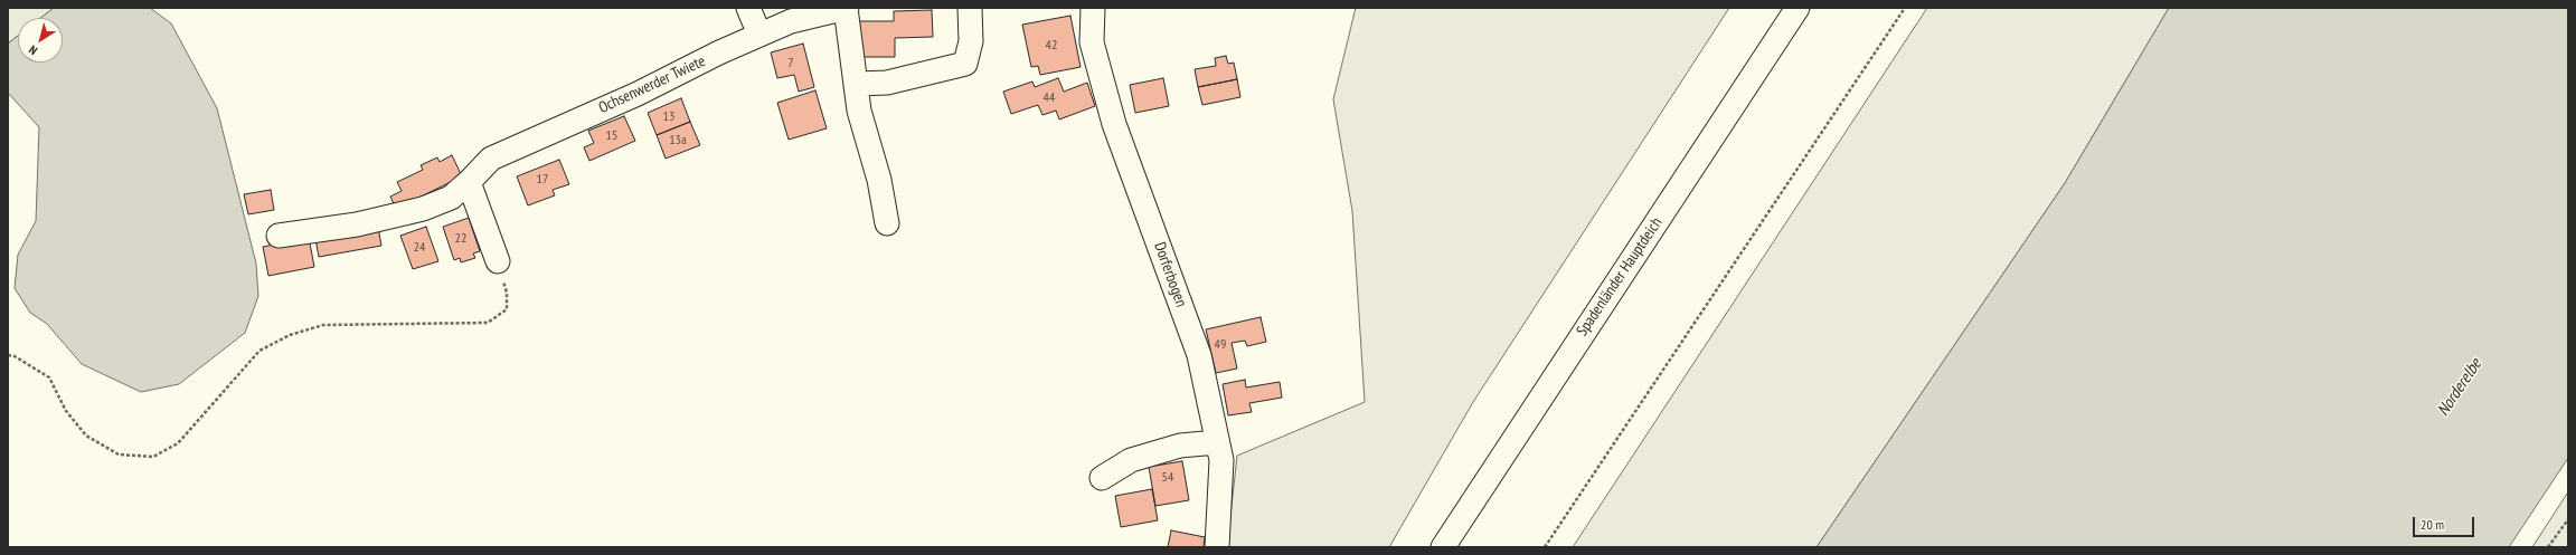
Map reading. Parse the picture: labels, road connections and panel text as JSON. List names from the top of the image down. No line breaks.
{"streets":{"street":["Ochsenwerder Twiete","Dorferbogen","Spadenländer Hauptdeich"]},"water":["Norderelbe"],"house_numbers":["42","7","44","13","15","13a","17","22","24","49","54"],"scale_bar":"20 m","north":"bottom left"}
